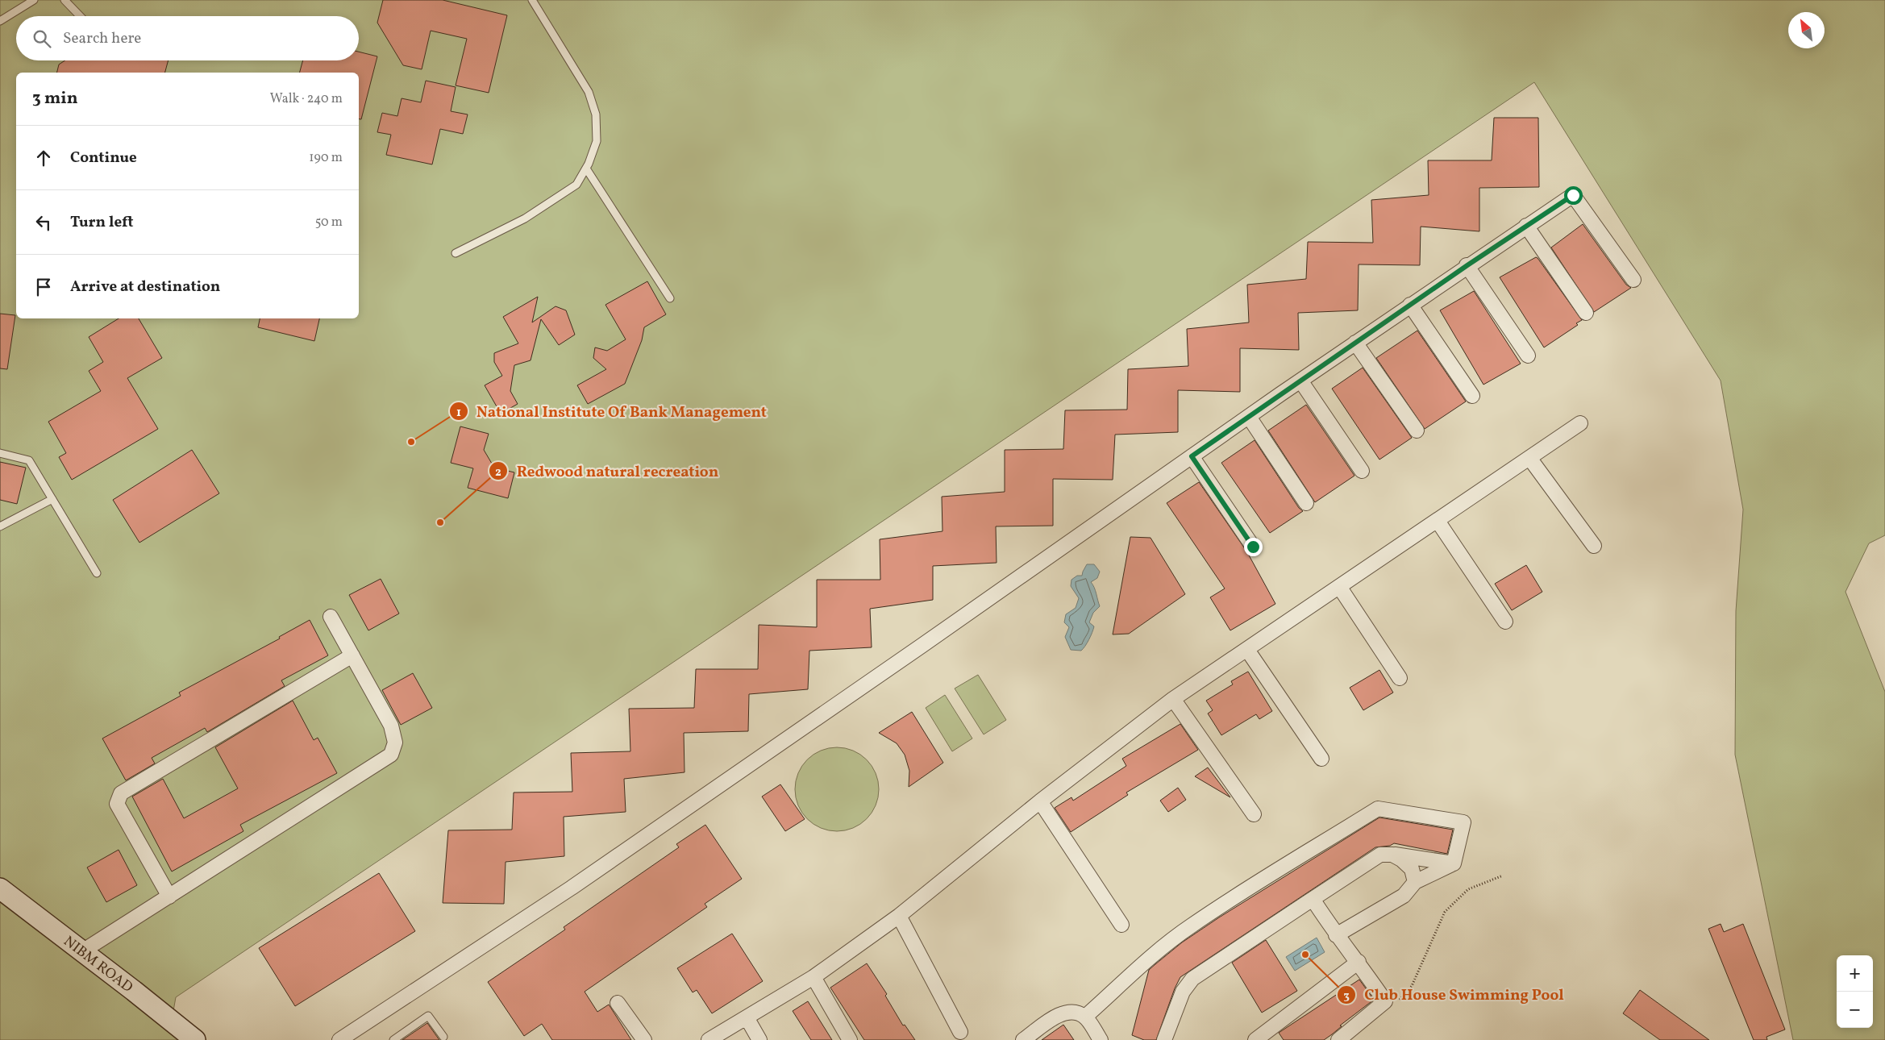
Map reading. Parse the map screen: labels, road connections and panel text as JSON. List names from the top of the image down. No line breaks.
{"streets":{"main road":["NIBM ROAD"]},"places":["National Institute Of Bank Management","Redwood natural recreation","Club House Swimming Pool"],"north":"top left","page":{"search":"Search here","heading":["3 min","Walk · 240 m"],"list":[["Continue","190 m"],["Turn left","50 m"],"Arrive at destination"],"map_buttons":["+","−"]}}
